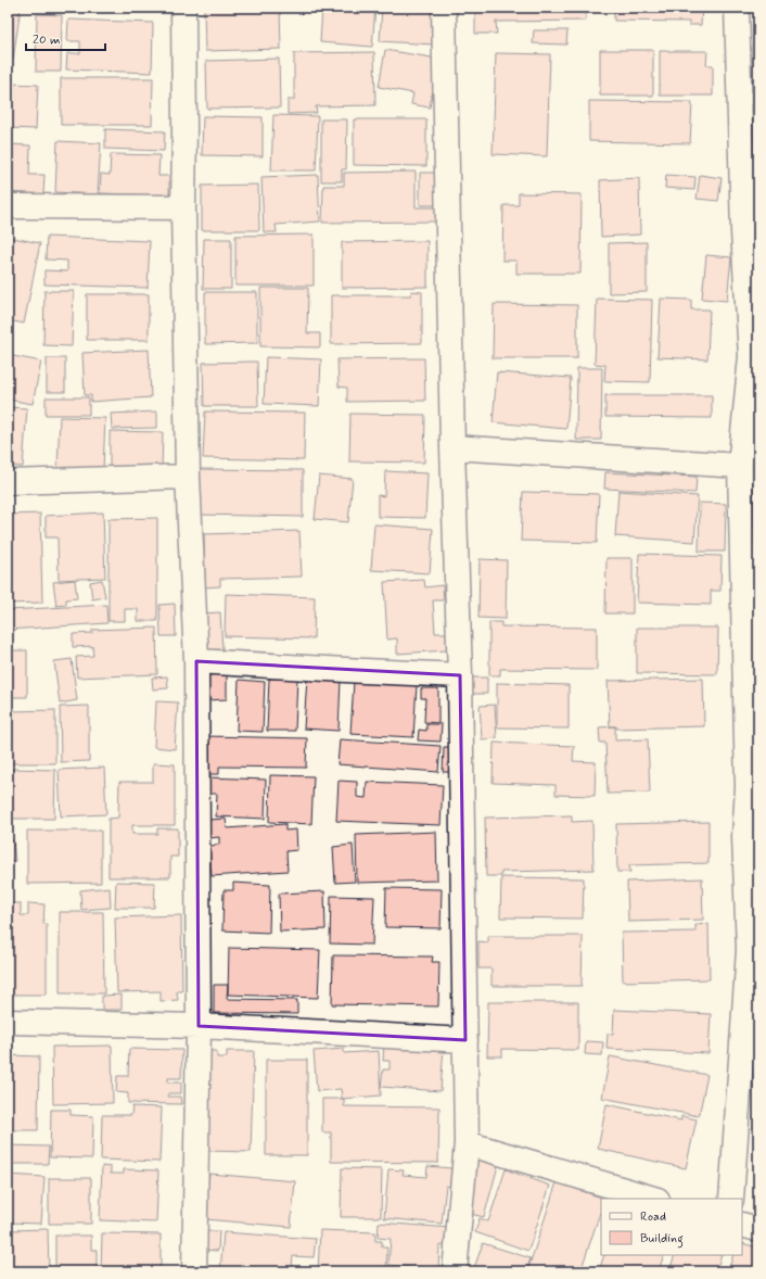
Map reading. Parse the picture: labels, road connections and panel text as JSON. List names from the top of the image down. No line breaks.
{"legend":["Road","Building"],"scale_bar":"20 m"}
